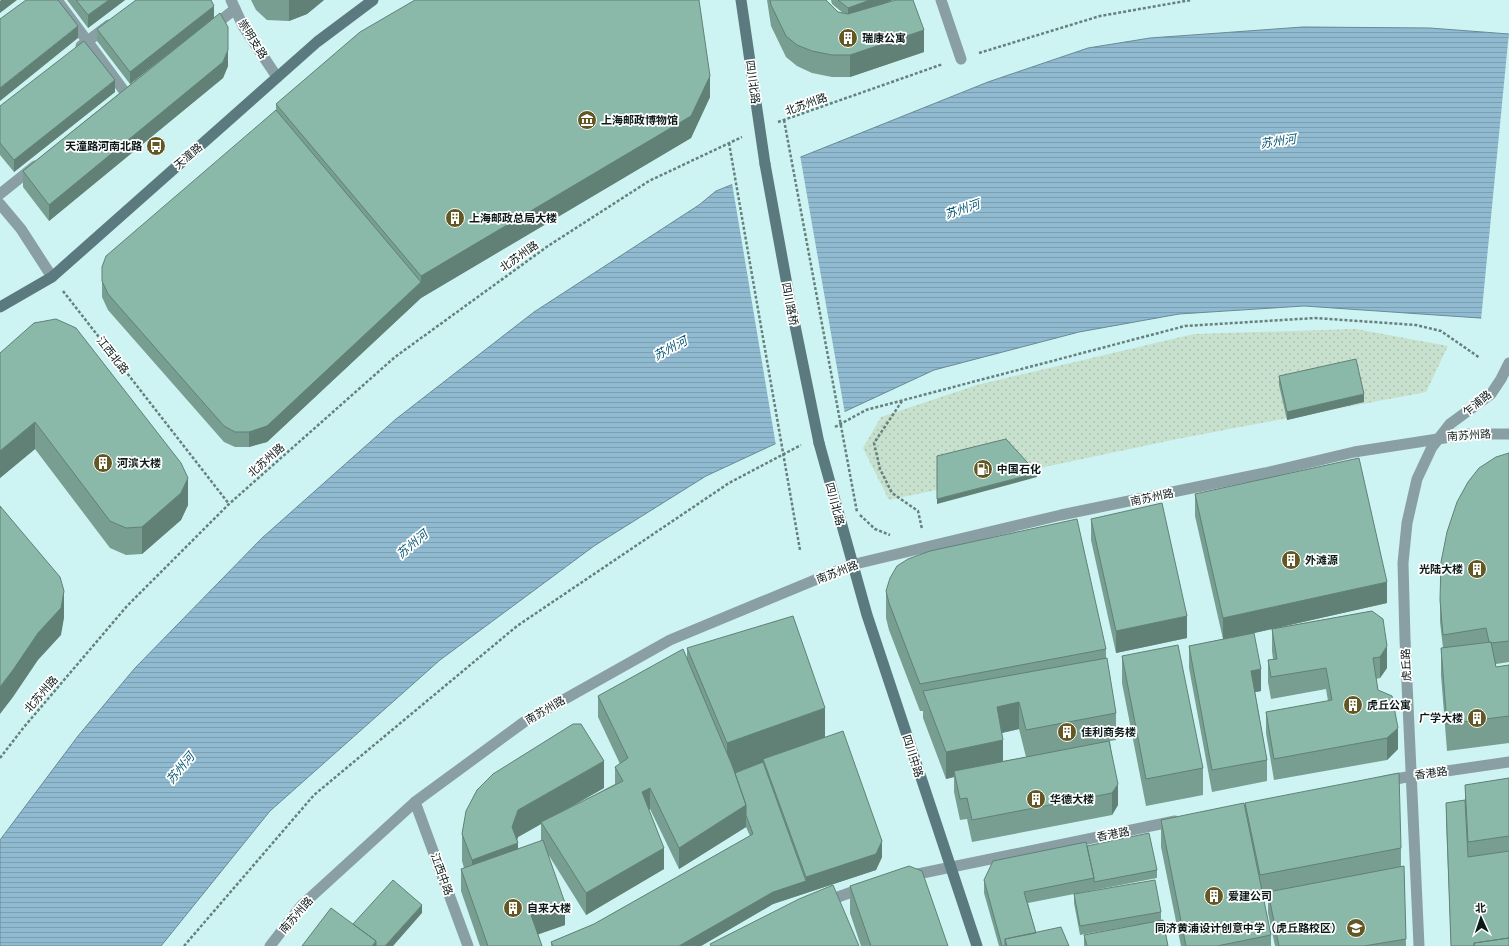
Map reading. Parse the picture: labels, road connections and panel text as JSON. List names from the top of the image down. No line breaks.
{"streets":{"main road":["四川北路","天潼路","四川路桥","四川中路"],"street":["崇明支路","乍浦路","南苏州路","虎丘路","香港路","江西中路"],"path":["北苏州路","江西北路"]},"crossings":[["崇明支路","天潼路"],["四川北路","北苏州路"],["四川北路","四川路桥"],["四川北路","南苏州路"],["四川北路","四川中路"],["北苏州路","江西北路"],["天潼路","江西北路"],["乍浦路","南苏州路"],["乍浦路","虎丘路"],["南苏州路","虎丘路"],["南苏州路","四川中路"],["南苏州路","江西中路"],["虎丘路","香港路"],["四川中路","香港路"]],"water":["苏州河"],"places":{"building":["瑞康公寓","上海邮政总局大楼","河滨大楼","外滩源","光陆大楼","虎丘公寓","广学大楼","佳利商务楼","华德大楼","爱建公司","自来大楼"],"museum":["上海邮政博物馆"],"bus stop":["天潼路河南北路"],"fuel station":["中国石化"],"school or university":["同济黄浦设计创意中学（虎丘路校区）"]},"north":"top"}
